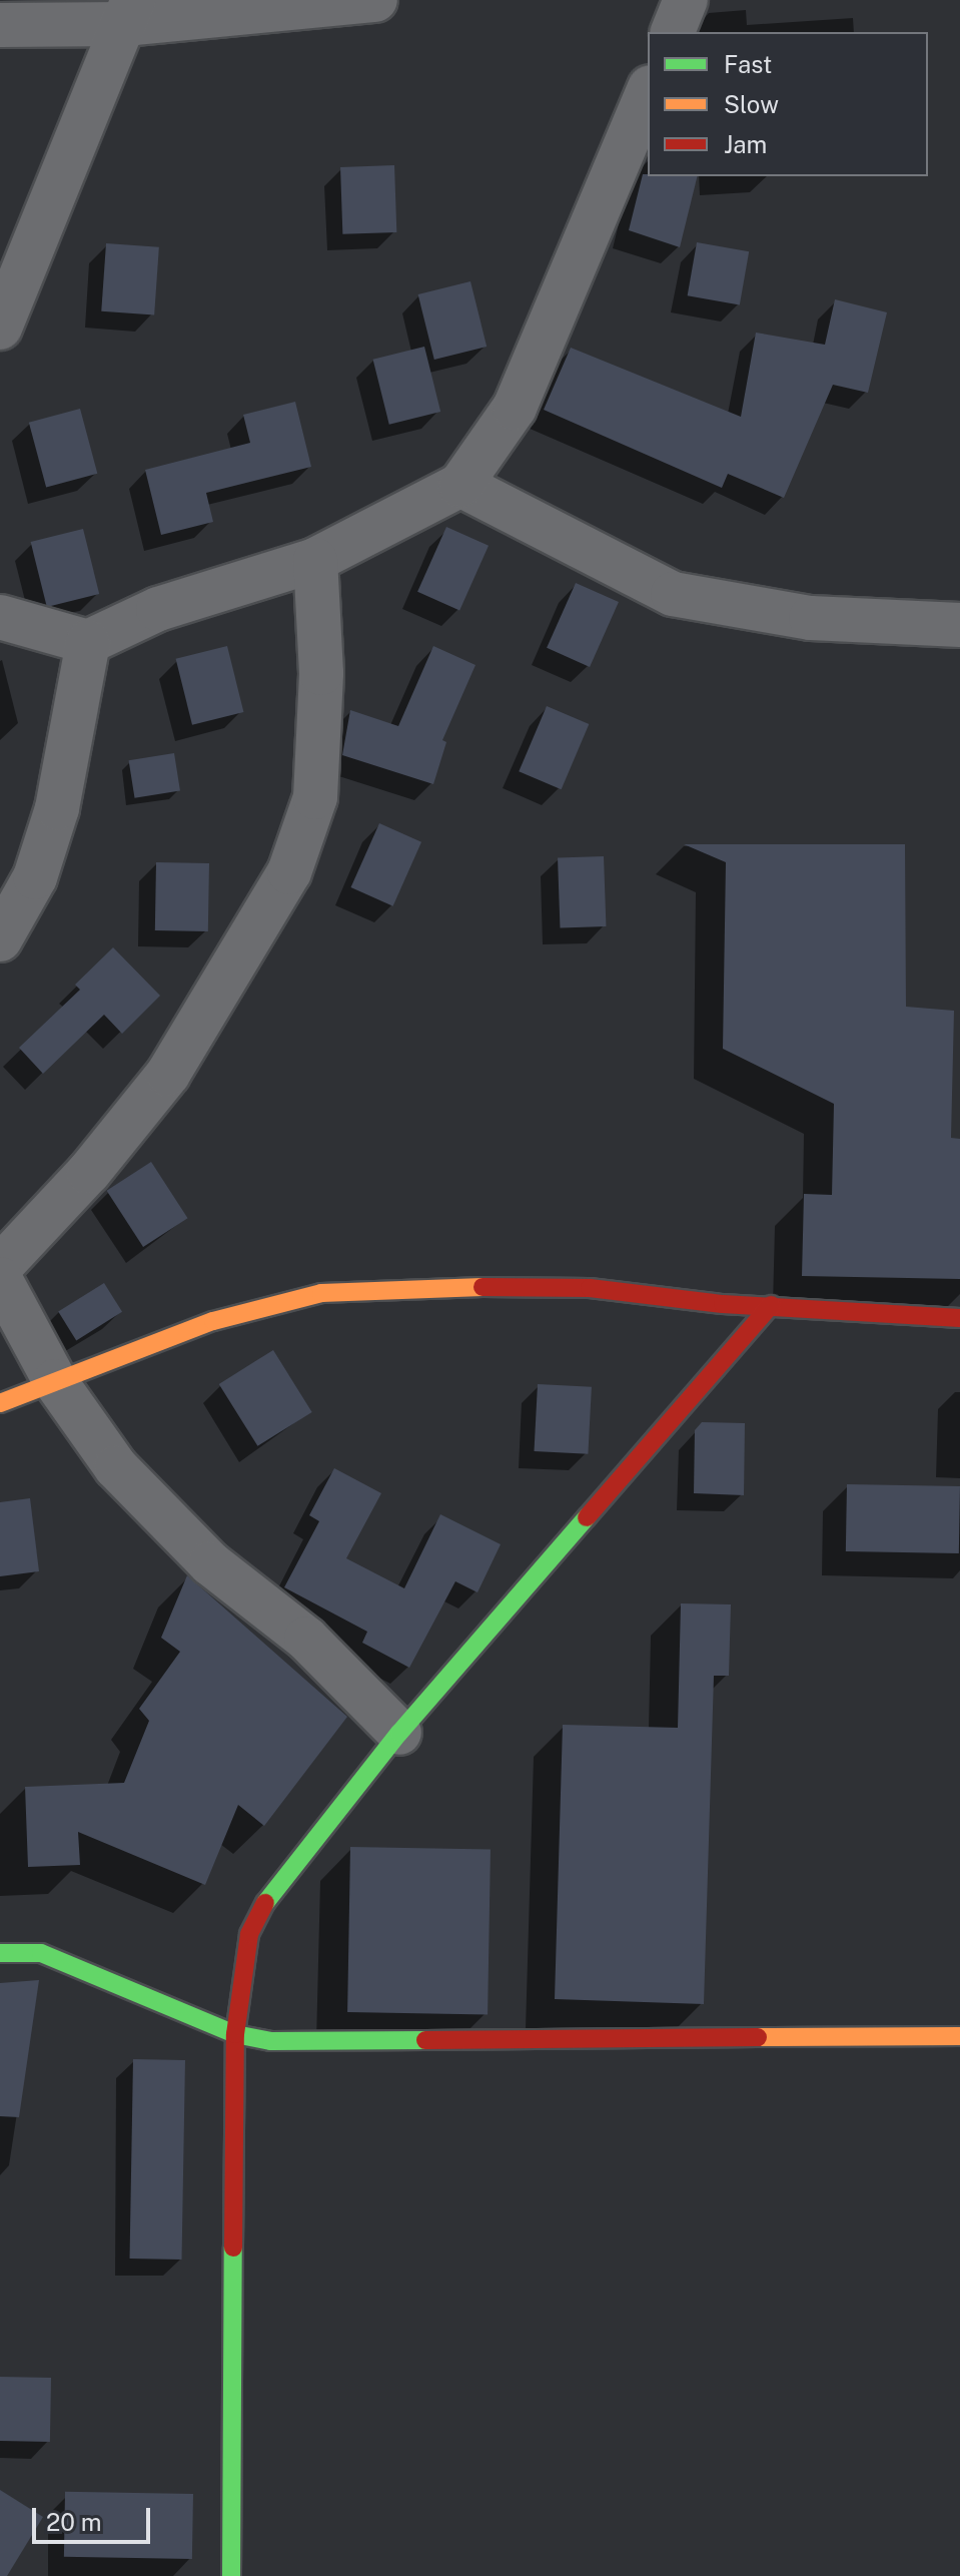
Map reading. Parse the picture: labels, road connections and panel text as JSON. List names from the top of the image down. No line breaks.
{"legend":["Fast","Slow","Jam"],"scale_bar":"20 m"}
